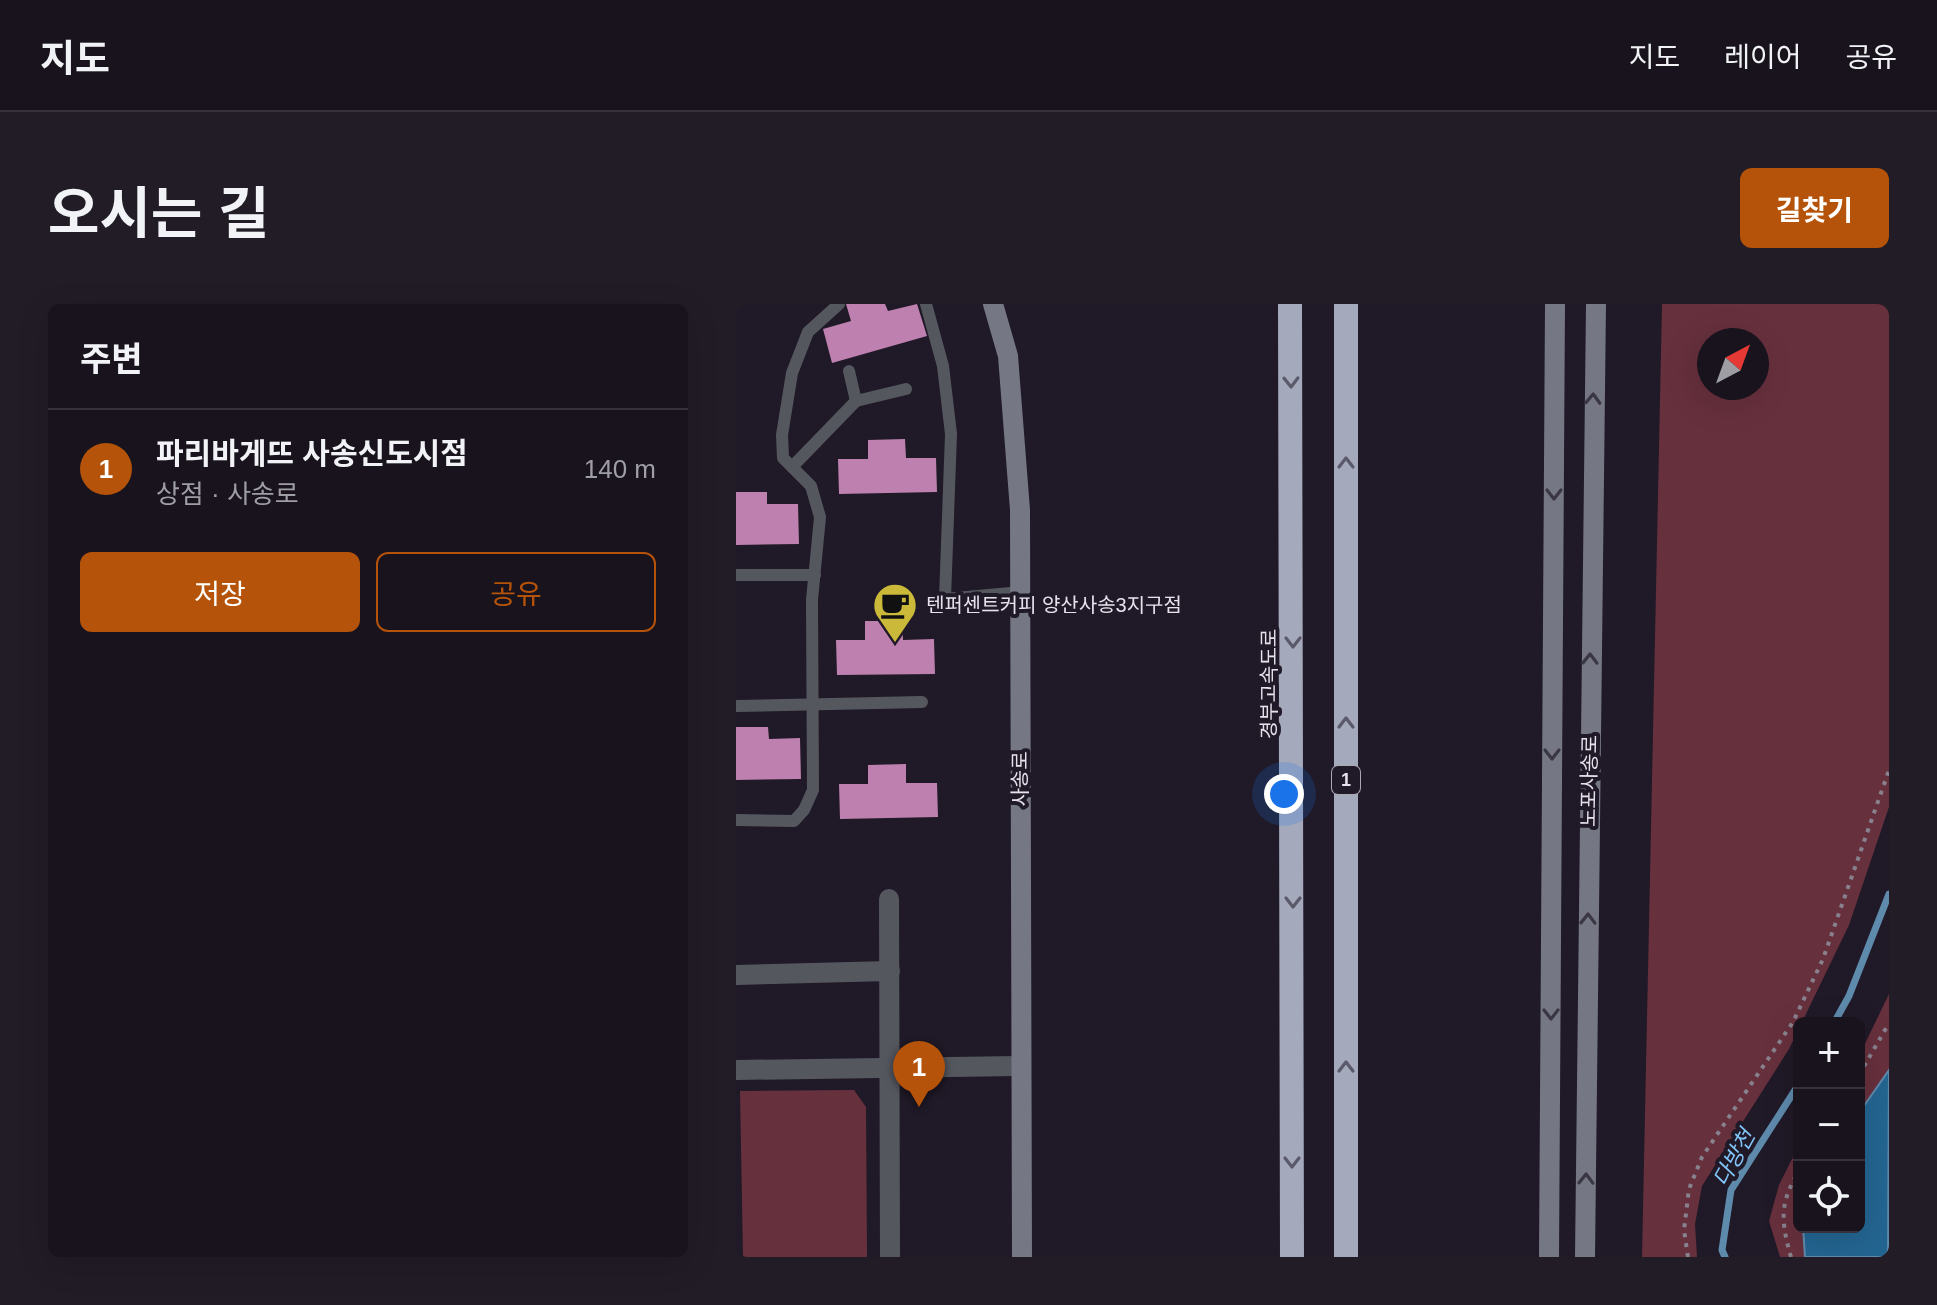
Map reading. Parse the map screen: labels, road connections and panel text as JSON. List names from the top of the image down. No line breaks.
{"streets":{"highway":["경부고속도로","1"],"main road":["사송로","노포사송로"]},"water":["다방천"],"places":{"cafe":["텐퍼센트커피 양산사송3지구점"]},"north":"top right","page":{"header":"지도","nav":["지도","레이어","공유"],"title":"오시는 길","buttons":["길찾기",["저장","공유"]],"heading":"주변","list":[{"mark":"1","name":"파리바게뜨 사송신도시점","note":"상점 · 사송로","value":"140 m"}],"map_buttons":["+","−"],"pins":"1"}}
